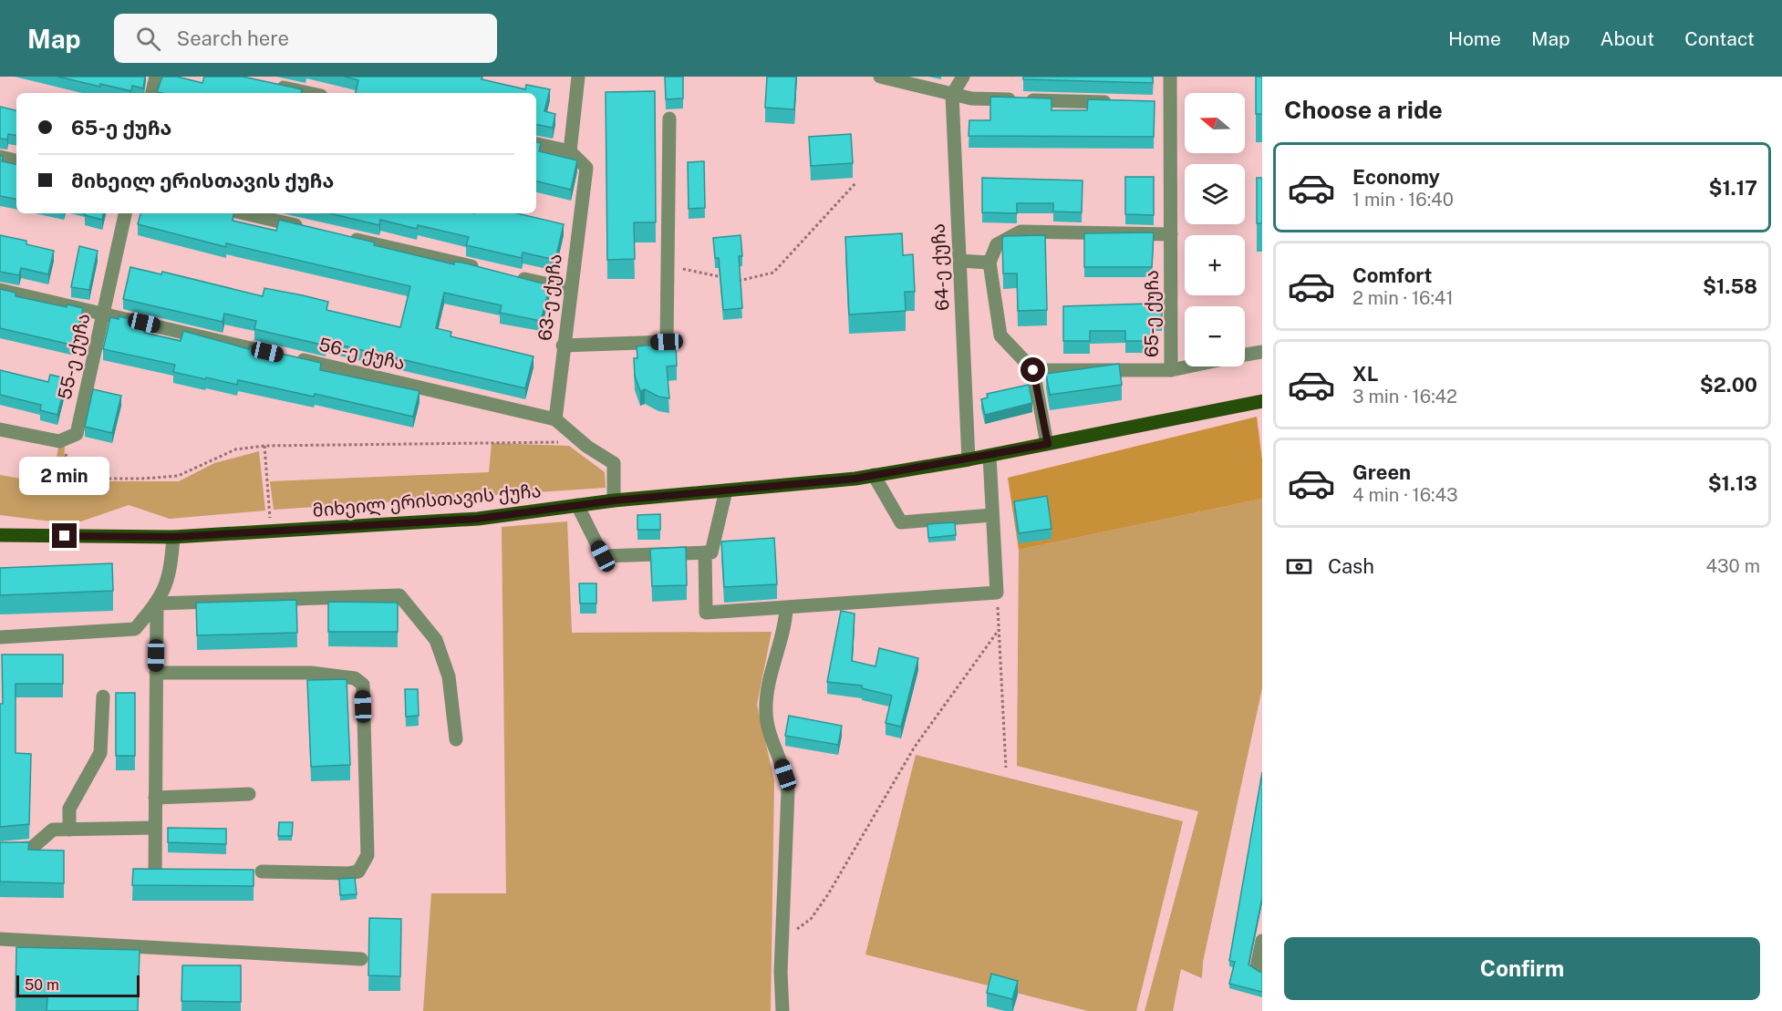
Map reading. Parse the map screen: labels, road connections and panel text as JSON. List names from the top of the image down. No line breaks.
{"streets":{"main road":["მიხეილ ერისთავის ქუჩა"],"street":["64-ე ქუჩა","63-ე ქუჩა","65-ე ქუჩა","56-ე ქუჩა","55-ე ქუჩა"]},"crossings":[["64-ე ქუჩა","მიხეილ ერისთავის ქუჩა"],["63-ე ქუჩა","56-ე ქუჩა"],["56-ე ქუჩა","55-ე ქუჩა"]],"scale_bar":"50 m","north":"left","page":{"header":"Map","search":"Search here","nav":["Home","Map","About","Contact"],"heading":"Choose a ride","map_buttons":["+","−"],"banner":["65-ე ქუჩა","მიხეილ ერისთავის ქუჩა"],"list":[{"name":"Economy","note":"1 min · 16:40","value":"$1.17"},{"name":"Comfort","note":"2 min · 16:41","value":"$1.58"},{"name":"XL","note":"3 min · 16:42","value":"$2.00"},{"name":"Green","note":"4 min · 16:43","value":"$1.13"}],"bubble":"2 min","pay":["Cash","430 m"],"buttons":"Confirm","scale":"50 m"}}
